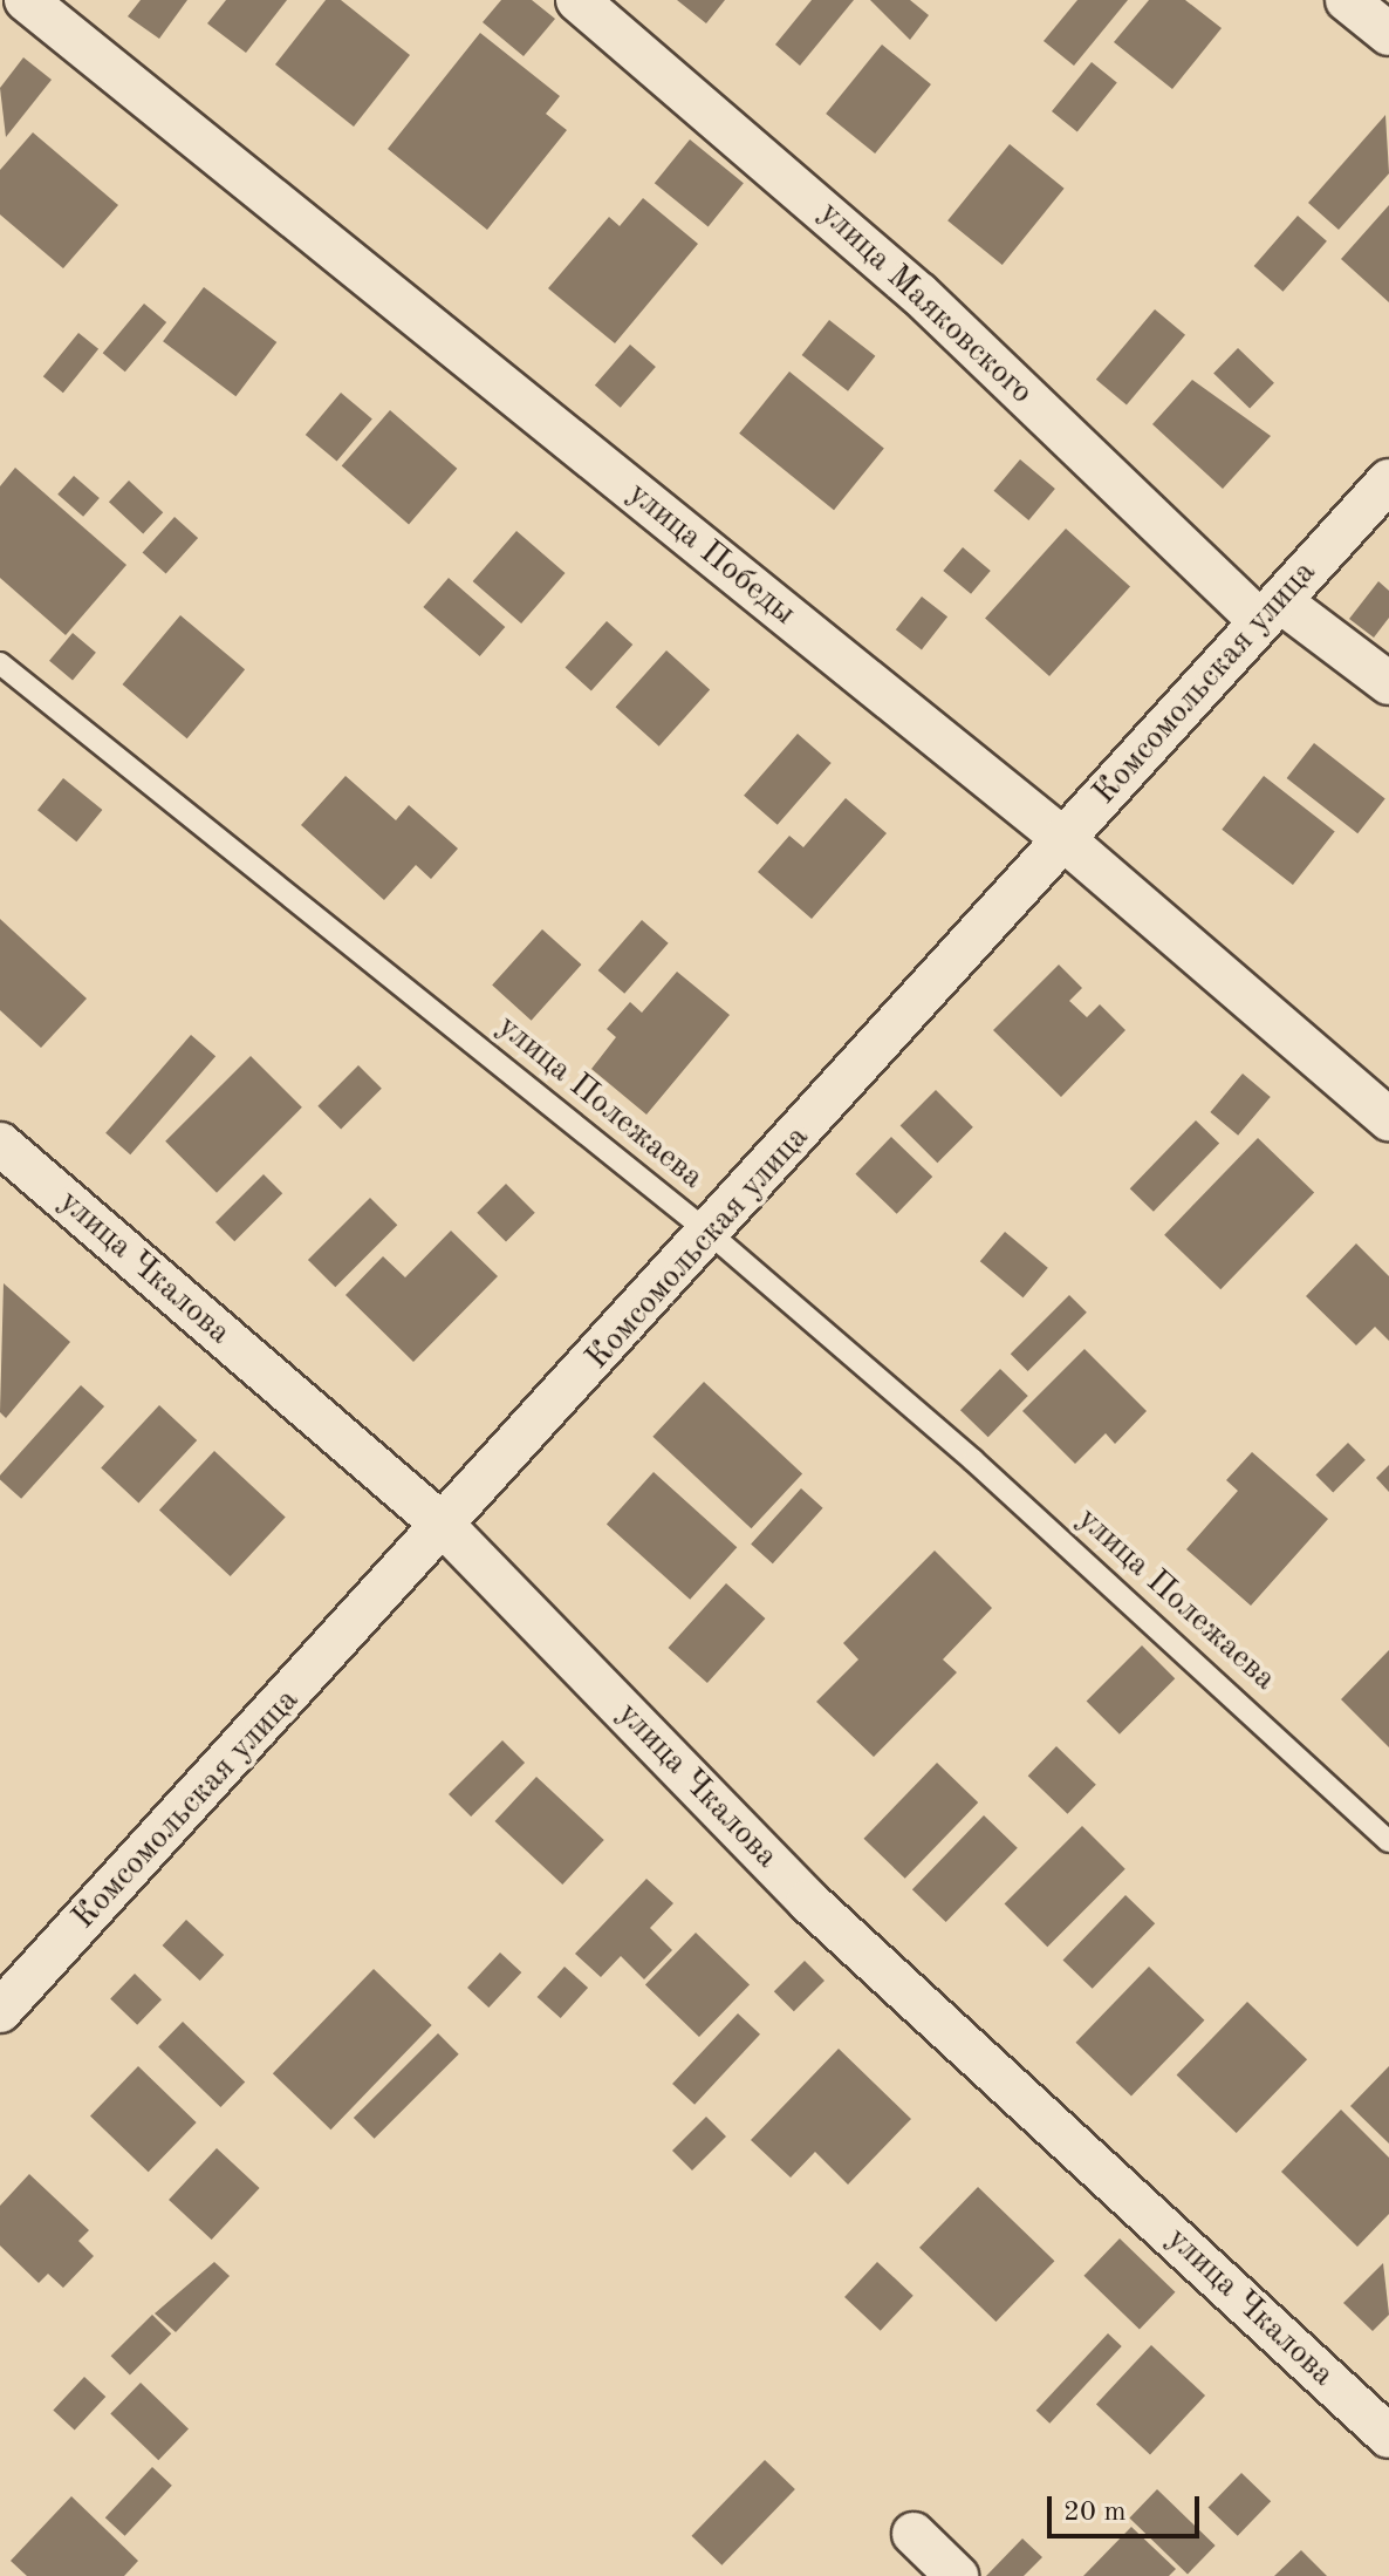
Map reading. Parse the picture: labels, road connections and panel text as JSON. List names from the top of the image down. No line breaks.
{"streets":{"street":["улица Маяковского","улица Победы","Комсомольская улица","улица Чкалова"],"lane":["улица Полежаева"]},"crossings":[["улица Маяковского","Комсомольская улица"],["улица Победы","Комсомольская улица"],["Комсомольская улица","улица Полежаева"],["Комсомольская улица","улица Чкалова"]],"scale_bar":"20 m"}
